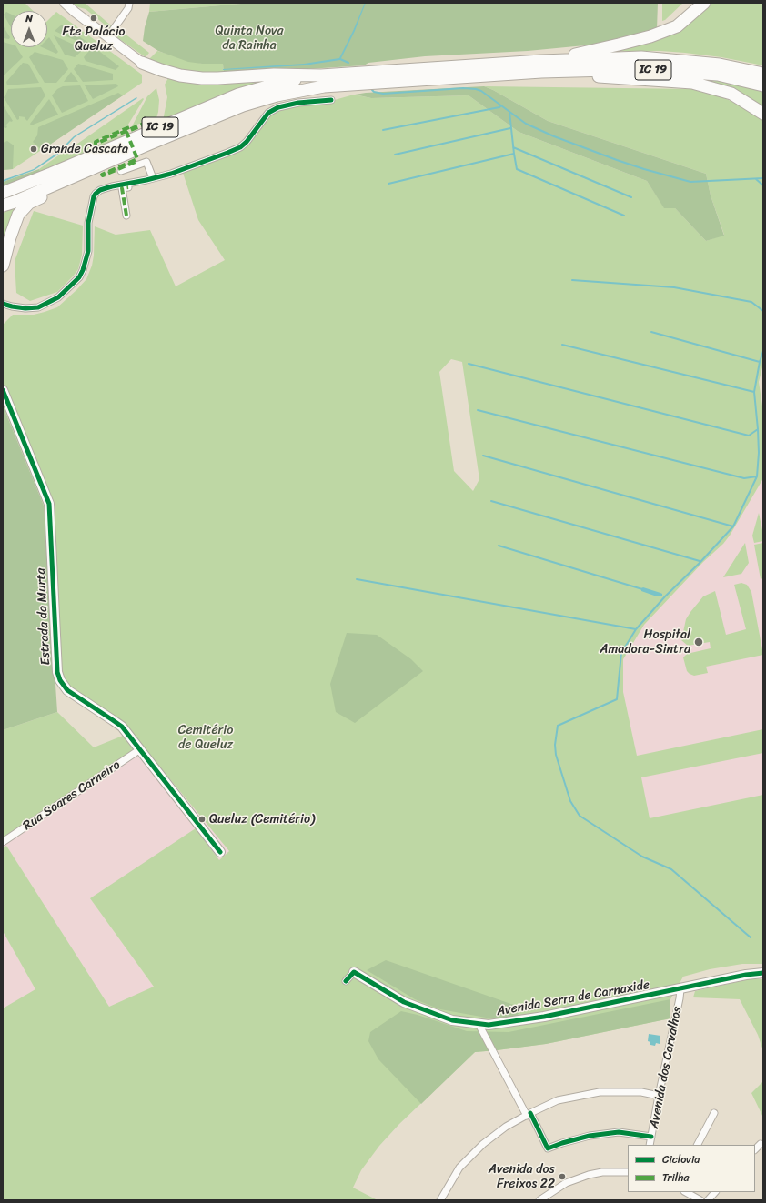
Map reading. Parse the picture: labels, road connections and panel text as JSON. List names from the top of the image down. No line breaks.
{"streets":{"highway":["IC 19"],"street":["Estrada da Murta","Rua Soares Carneiro","Avenida Serra de Carnaxide","Avenida dos Carvalhos"]},"crossings":[["Estrada da Murta","Rua Soares Carneiro"],["Avenida Serra de Carnaxide","Avenida dos Carvalhos"]],"parks":["Quinta Nova da Rainha","Cemitério de Queluz"],"places":["Fte Palácio Queluz","Grande Cascata","Hospital Amadora-Sintra","Queluz (Cemitério)","Avenida dos Freixos 22"],"legend":["Ciclovia","Trilha"],"north":"top"}
